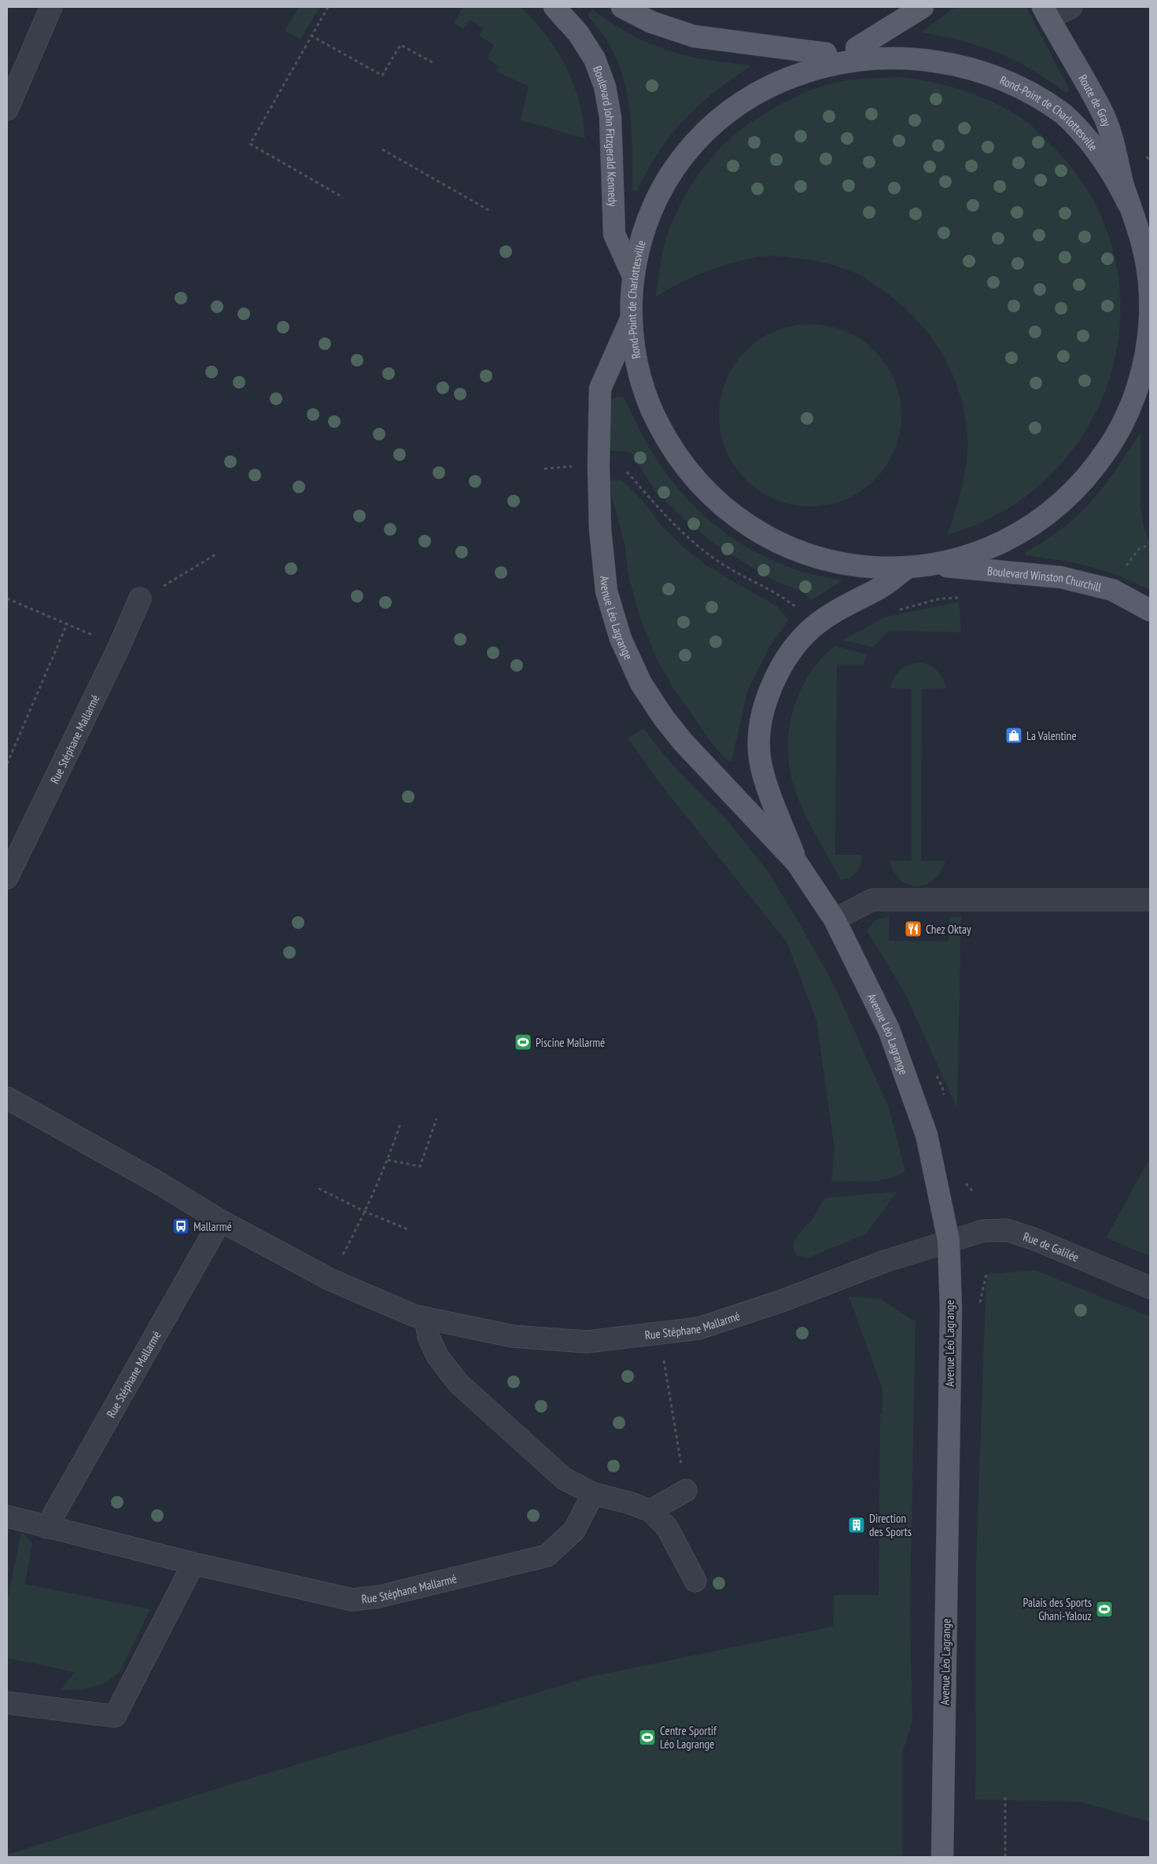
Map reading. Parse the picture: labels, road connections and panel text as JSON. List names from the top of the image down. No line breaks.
{"streets":{"main road":["Route de Gray","Rond-Point de Charlottesville","Boulevard John Fitzgerald Kennedy","Boulevard Winston Churchill","Avenue Léo Lagrange"],"street":["Rue Stéphane Mallarmé","Rue de Galilée"]},"crossings":[["Route de Gray","Rond-Point de Charlottesville"],["Rond-Point de Charlottesville","Boulevard John Fitzgerald Kennedy"],["Rond-Point de Charlottesville","Boulevard Winston Churchill"],["Rond-Point de Charlottesville","Avenue Léo Lagrange"],["Avenue Léo Lagrange","Rue Stéphane Mallarmé"],["Avenue Léo Lagrange","Rue de Galilée"],["Rue Stéphane Mallarmé","Rue de Galilée"]],"places":{"shop":["La Valentine"],"restaurant":["Chez Oktay"],"sports":["Piscine Mallarmé","Palais des Sports Ghani-Yalouz","Centre Sportif Léo Lagrange"],"bus stop":["Mallarmé"],"building":["Direction des Sports"]}}
